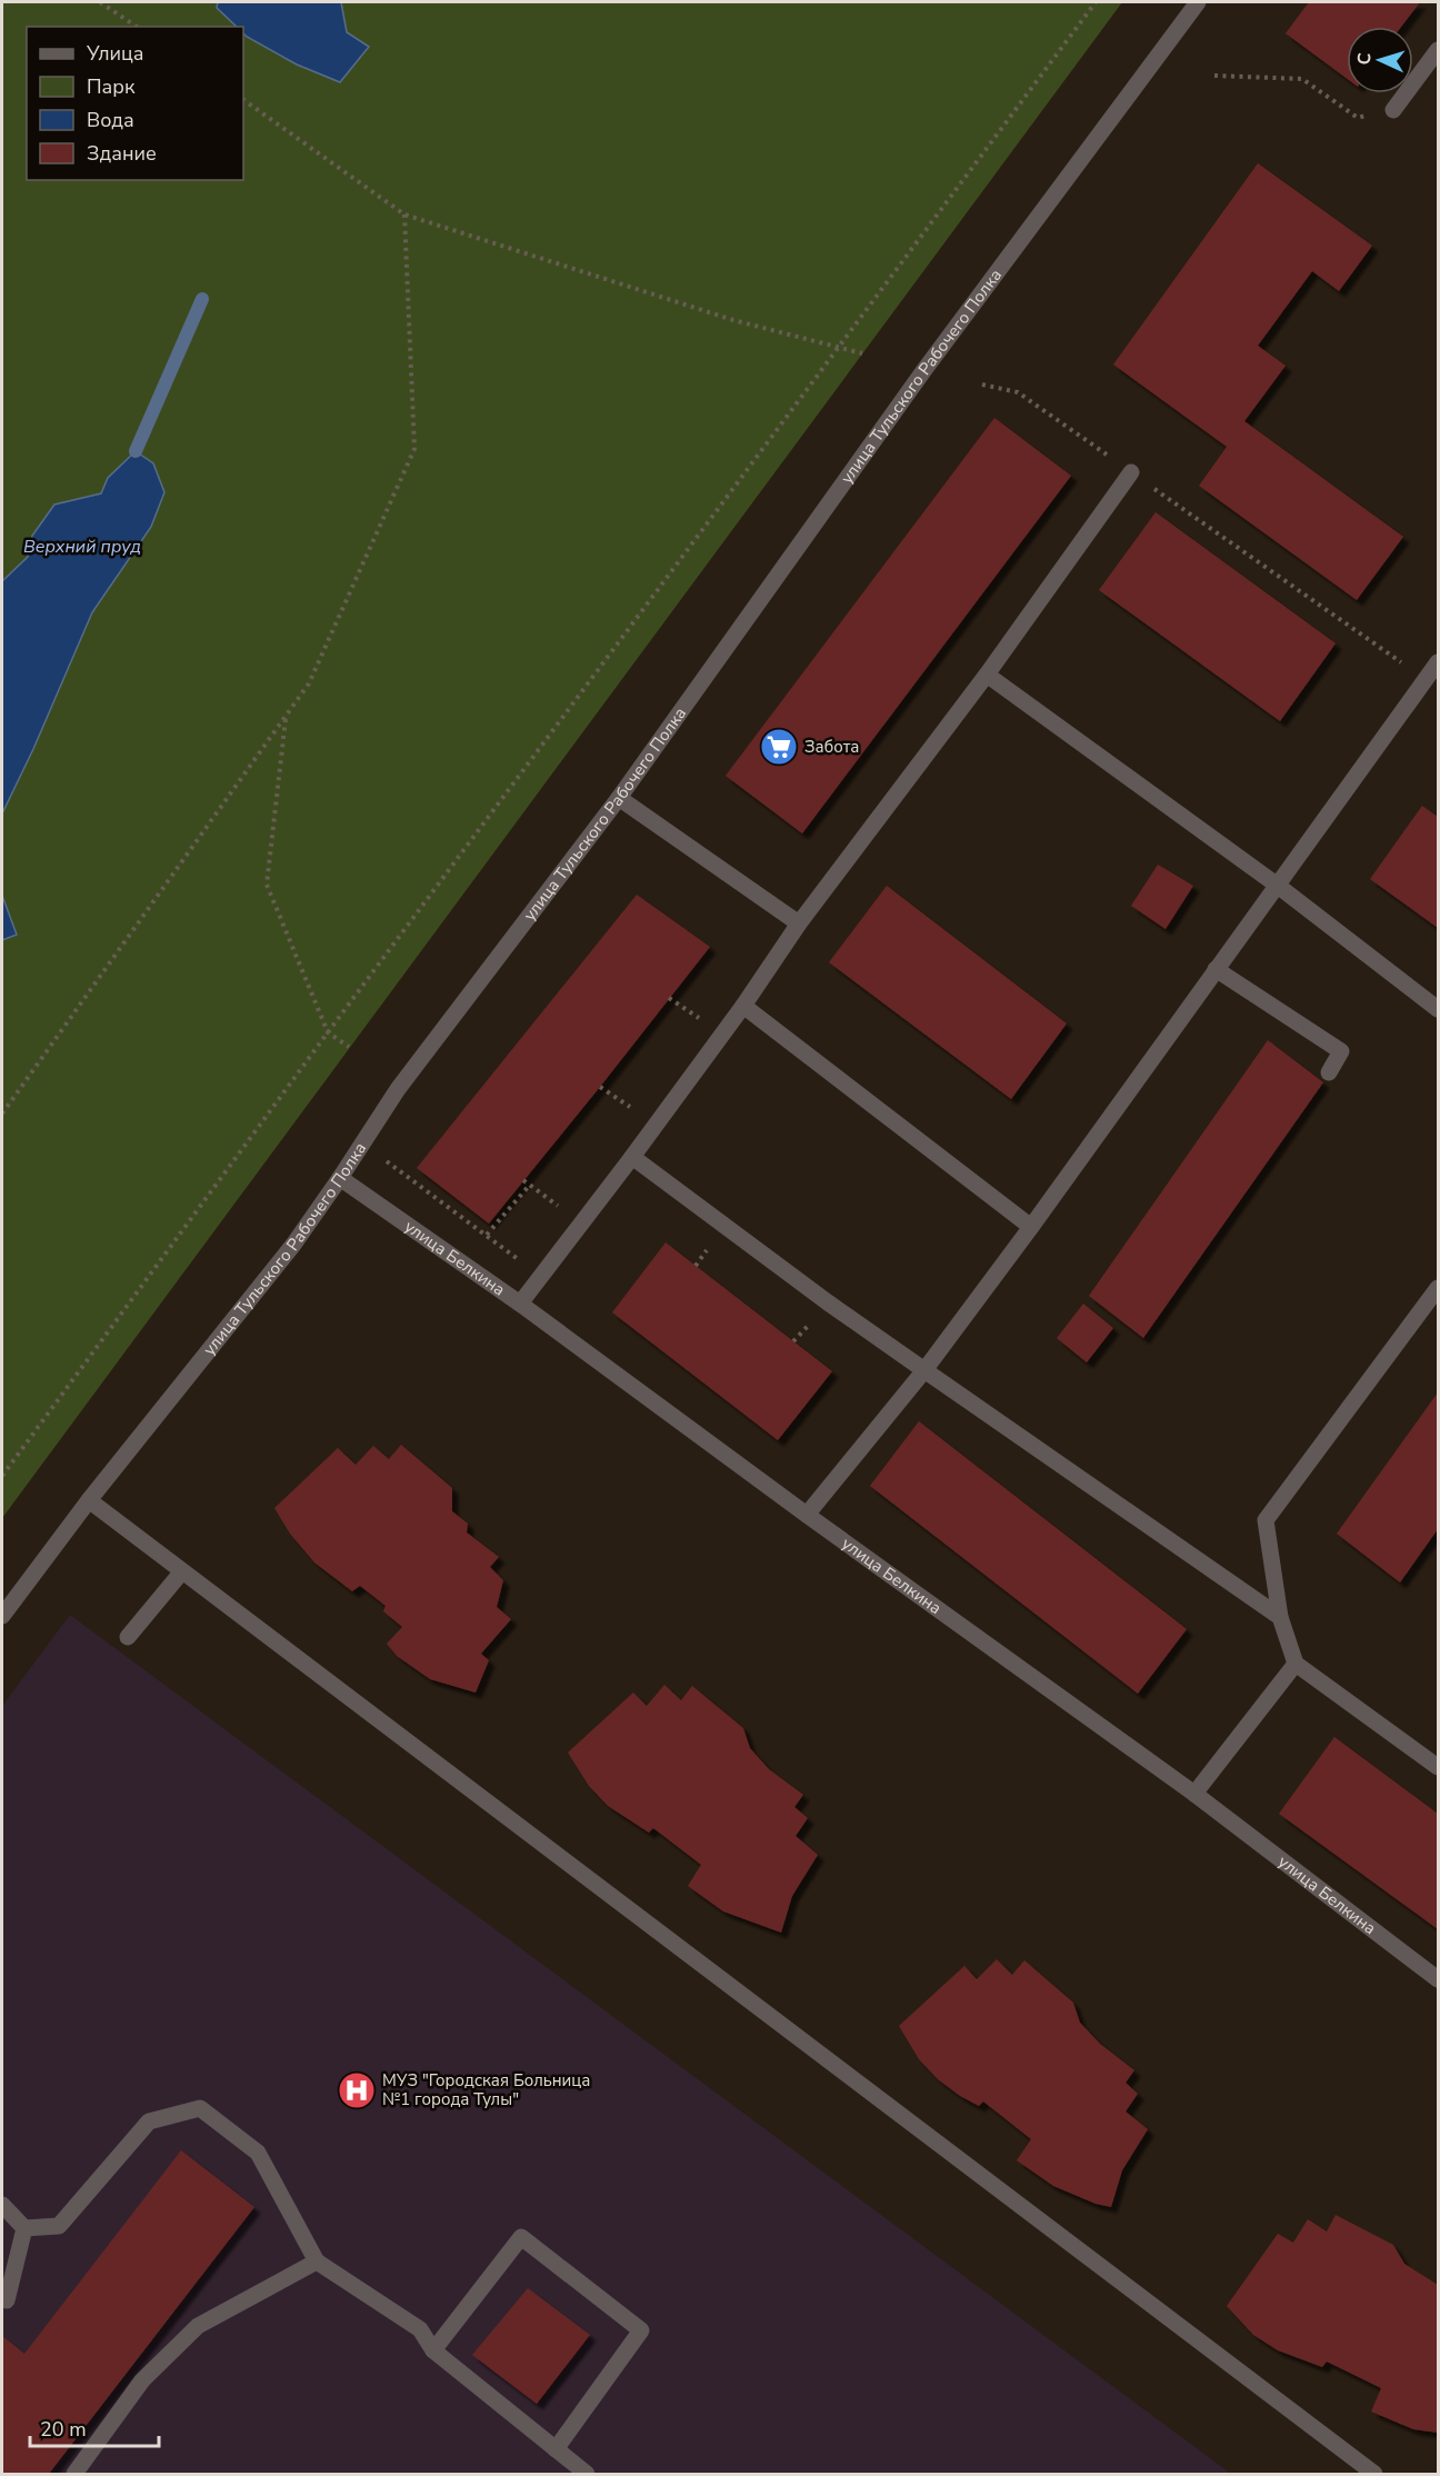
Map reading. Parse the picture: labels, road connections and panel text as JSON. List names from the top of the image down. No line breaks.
{"streets":{"street":["улица Тульского Рабочего Полка","улица Белкина"]},"crossings":[["улица Тульского Рабочего Полка","улица Белкина"]],"water":["Верхний пруд"],"places":{"supermarket":["Забота"],"hospital":["МУЗ \"Городская Больница №1 города Тулы\""]},"legend":["Улица","Парк","Вода","Здание"],"scale_bar":"20 m","north":"left"}
